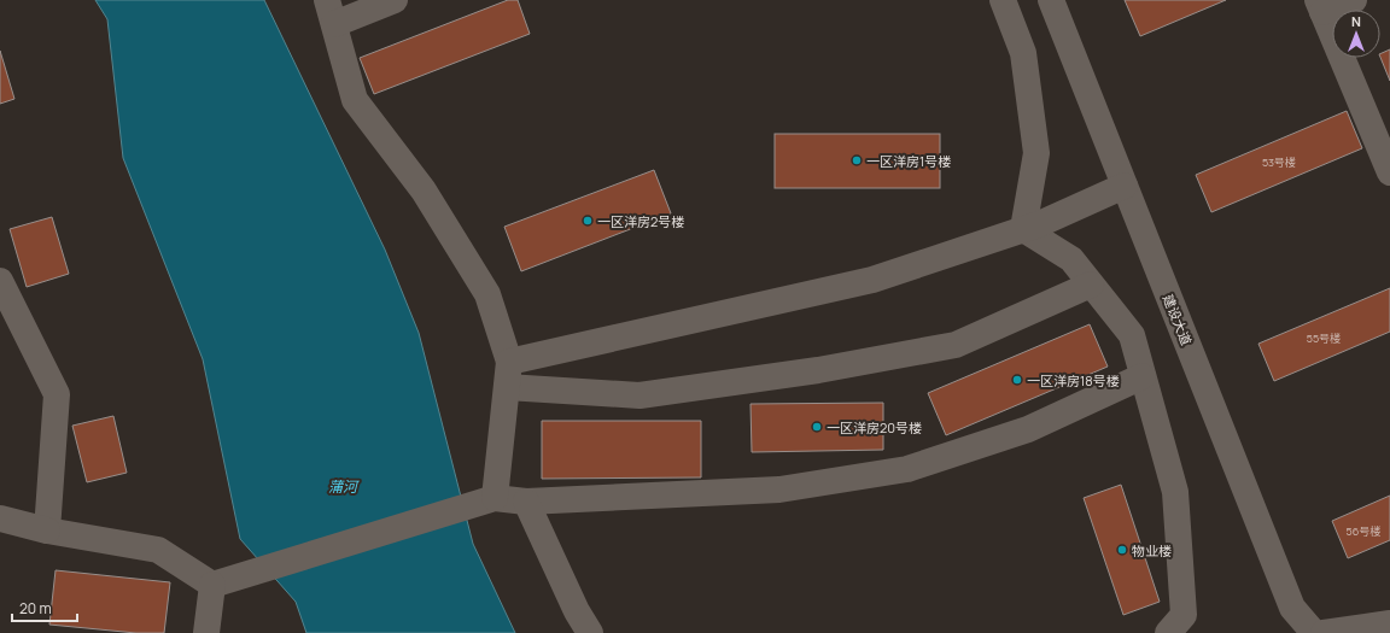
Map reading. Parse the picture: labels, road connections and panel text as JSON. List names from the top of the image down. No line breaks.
{"streets":{"street":["建设大道"]},"water":["蒲河"],"places":["一区洋房1号楼","一区洋房2号楼","一区洋房18号楼","一区洋房20号楼","物业楼"],"house_numbers":["53号楼","55号楼","56号楼"],"scale_bar":"20 m","north":"top"}
